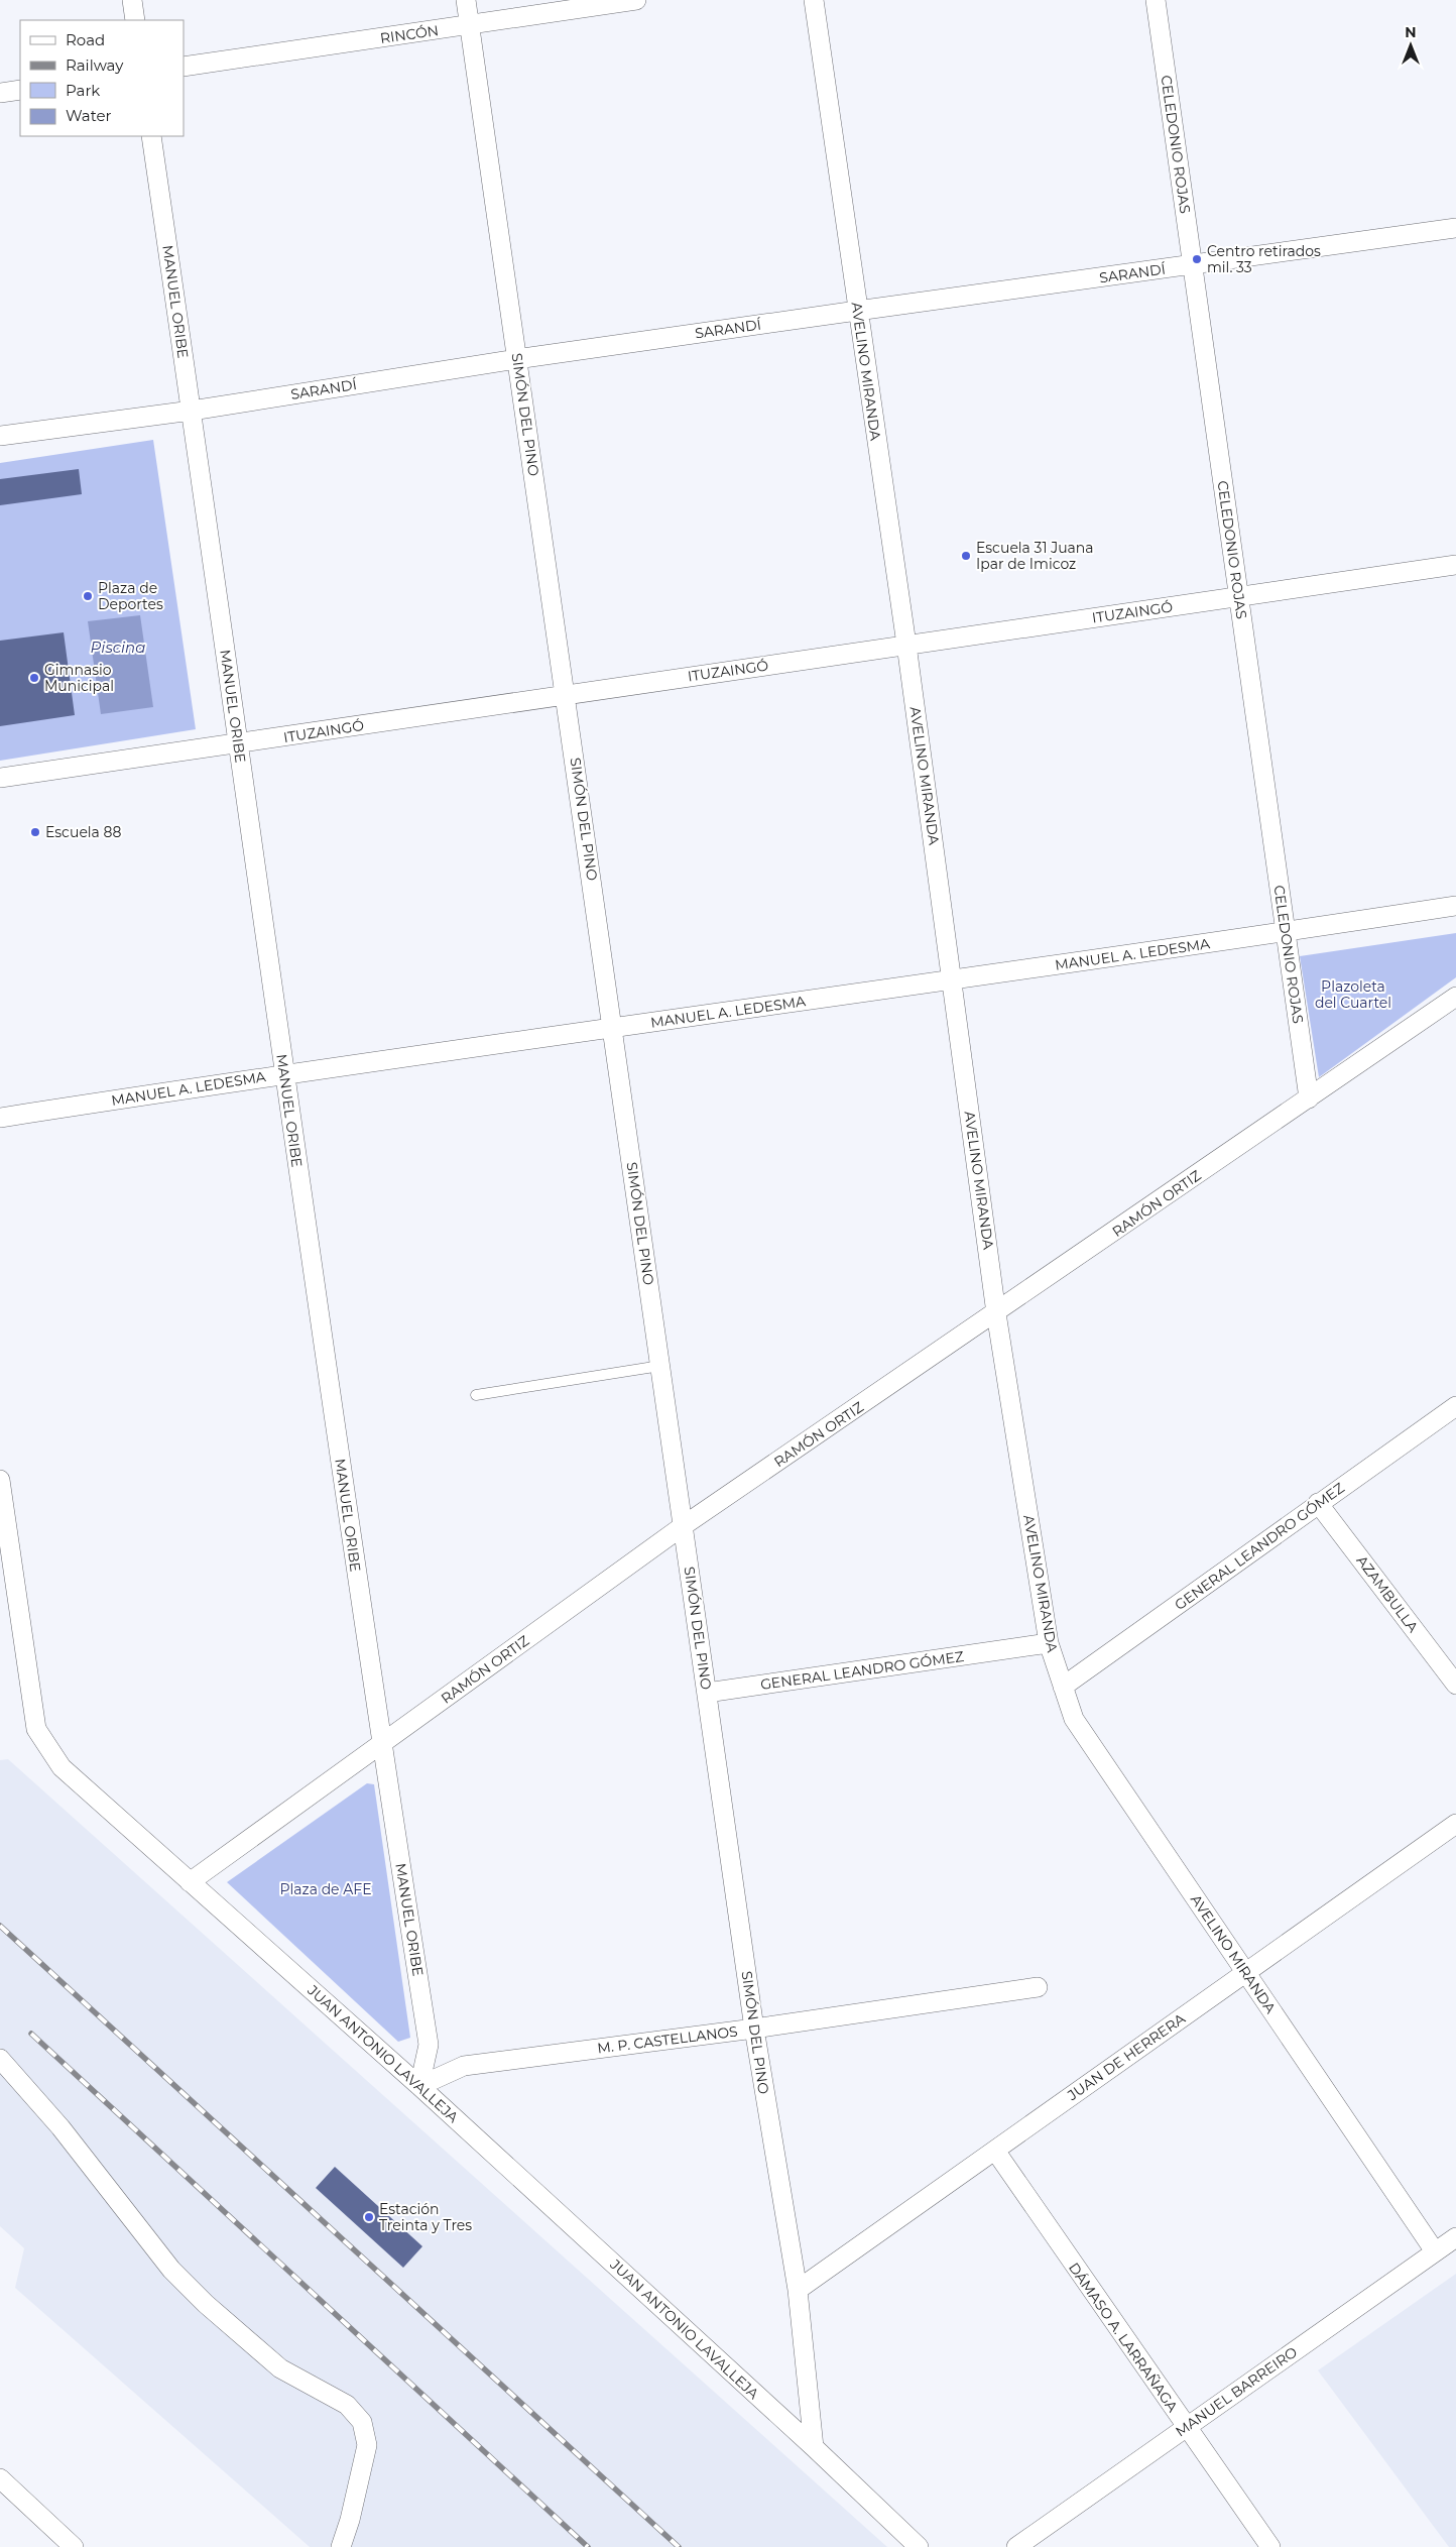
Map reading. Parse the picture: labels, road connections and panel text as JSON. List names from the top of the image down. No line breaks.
{"streets":{"street":["RINCÓN","CELEDONIO ROJAS","SARANDÍ","MANUEL ORIBE","AVELINO MIRANDA","SIMÓN DEL PINO","ITUZAINGÓ","MANUEL A. LEDESMA","RAMÓN ORTIZ","GENERAL LEANDRO GÓMEZ","AZAMBULLA","M. P. CASTELLANOS","JUAN ANTONIO LAVALLEJA","JUAN DE HERRERA","DÁMASO A. LARRAÑAGA","MANUEL BARREIRO"]},"crossings":[["RINCÓN","SIMÓN DEL PINO"],["CELEDONIO ROJAS","SARANDÍ"],["CELEDONIO ROJAS","ITUZAINGÓ"],["CELEDONIO ROJAS","MANUEL A. LEDESMA"],["CELEDONIO ROJAS","RAMÓN ORTIZ"],["SARANDÍ","MANUEL ORIBE"],["SARANDÍ","AVELINO MIRANDA"],["SARANDÍ","SIMÓN DEL PINO"],["MANUEL ORIBE","ITUZAINGÓ"],["MANUEL ORIBE","MANUEL A. LEDESMA"],["MANUEL ORIBE","RAMÓN ORTIZ"],["MANUEL ORIBE","M. P. CASTELLANOS"],["MANUEL ORIBE","JUAN ANTONIO LAVALLEJA"],["AVELINO MIRANDA","ITUZAINGÓ"],["AVELINO MIRANDA","MANUEL A. LEDESMA"],["AVELINO MIRANDA","RAMÓN ORTIZ"],["AVELINO MIRANDA","GENERAL LEANDRO GÓMEZ"],["AVELINO MIRANDA","JUAN DE HERRERA"],["AVELINO MIRANDA","MANUEL BARREIRO"],["SIMÓN DEL PINO","ITUZAINGÓ"],["SIMÓN DEL PINO","MANUEL A. LEDESMA"],["SIMÓN DEL PINO","RAMÓN ORTIZ"],["SIMÓN DEL PINO","GENERAL LEANDRO GÓMEZ"],["SIMÓN DEL PINO","M. P. CASTELLANOS"],["SIMÓN DEL PINO","JUAN ANTONIO LAVALLEJA"],["SIMÓN DEL PINO","JUAN DE HERRERA"],["RAMÓN ORTIZ","JUAN ANTONIO LAVALLEJA"],["GENERAL LEANDRO GÓMEZ","AZAMBULLA"],["M. P. CASTELLANOS","JUAN ANTONIO LAVALLEJA"],["JUAN DE HERRERA","DÁMASO A. LARRAÑAGA"],["DÁMASO A. LARRAÑAGA","MANUEL BARREIRO"]],"water":["Piscina"],"parks":["Plazoleta del Cuartel","Plaza de AFE"],"places":["Centro retirados mil. 33","Escuela 31 Juana Ipar de Imicoz","Plaza de Deportes","Gimnasio Municipal","Escuela 88","Estación Treinta y Tres"],"legend":["Road","Railway","Park","Water"],"north":"top"}
